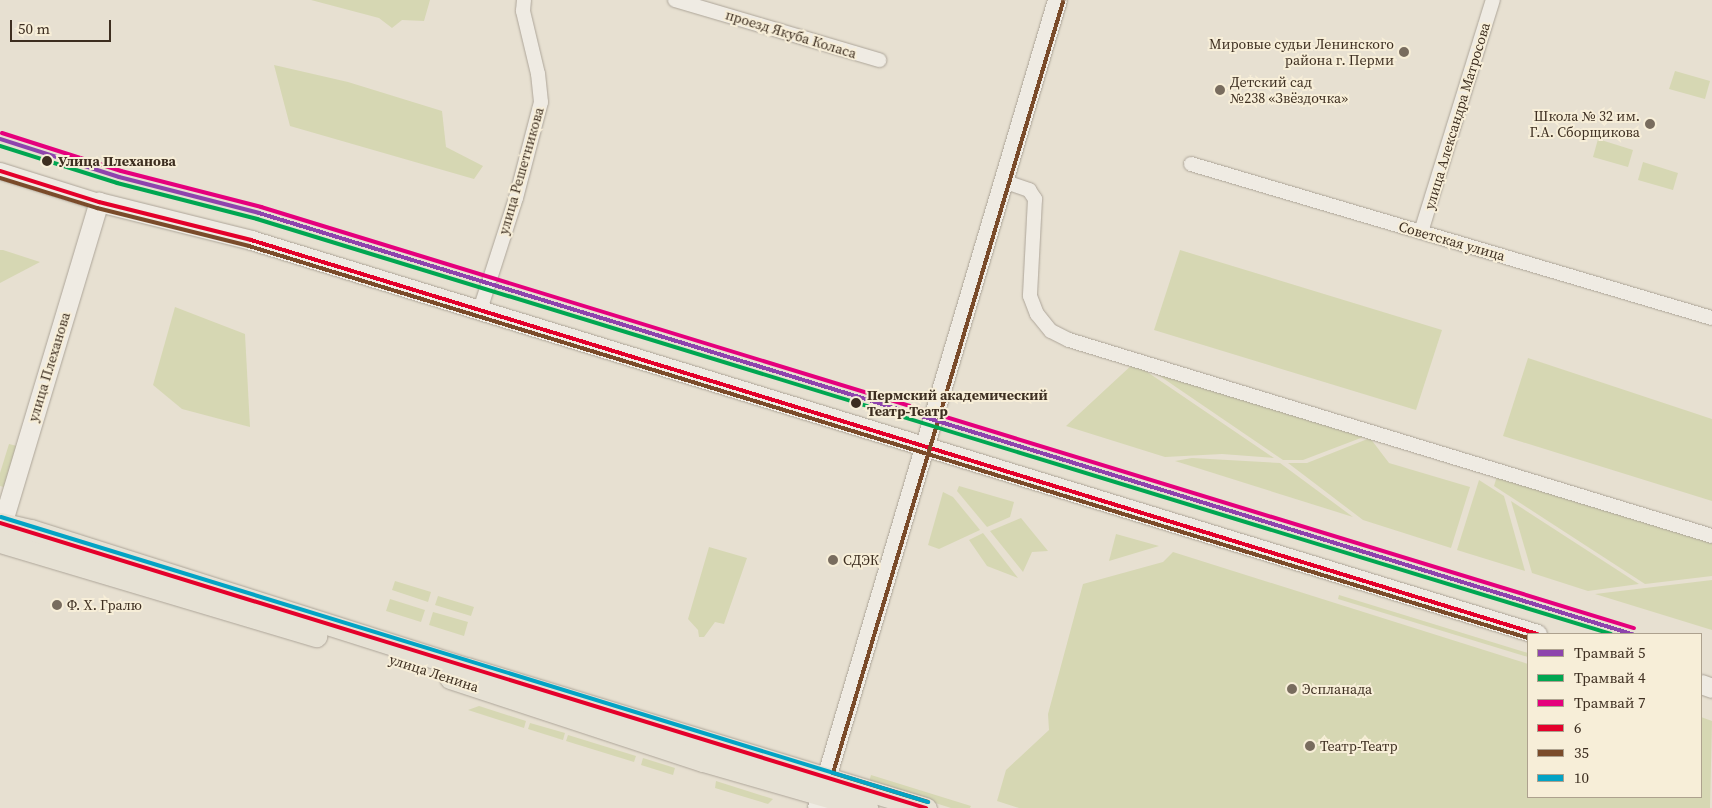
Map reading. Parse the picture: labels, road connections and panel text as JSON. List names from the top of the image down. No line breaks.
{"streets":{"main road":["улица Плеханова","улица Ленина"],"street":["проезд Якуба Коласа","улица Александра Матросова","улица Решетникова","Советская улица"]},"crossings":[["улица Александра Матросова","Советская улица"],["улица Плеханова","улица Ленина"]],"places":["Мировые судьи Ленинского района г. Перми","Детский сад №238 «Звёздочка»","Школа № 32 им. Г.А. Сборщикова","Улица Плеханова","Пермский академический Театр-Театр","СДЭК","Ф. Х. Гралю","Эспланада","Театр-Театр"],"lines":["transit line 35","tram line 7","tram line 5","tram line 4","transit line 6","transit line 10"],"legend":["Трамвай 5","Трамвай 4","Трамвай 7","6","35","10"],"scale_bar":"50 m"}
